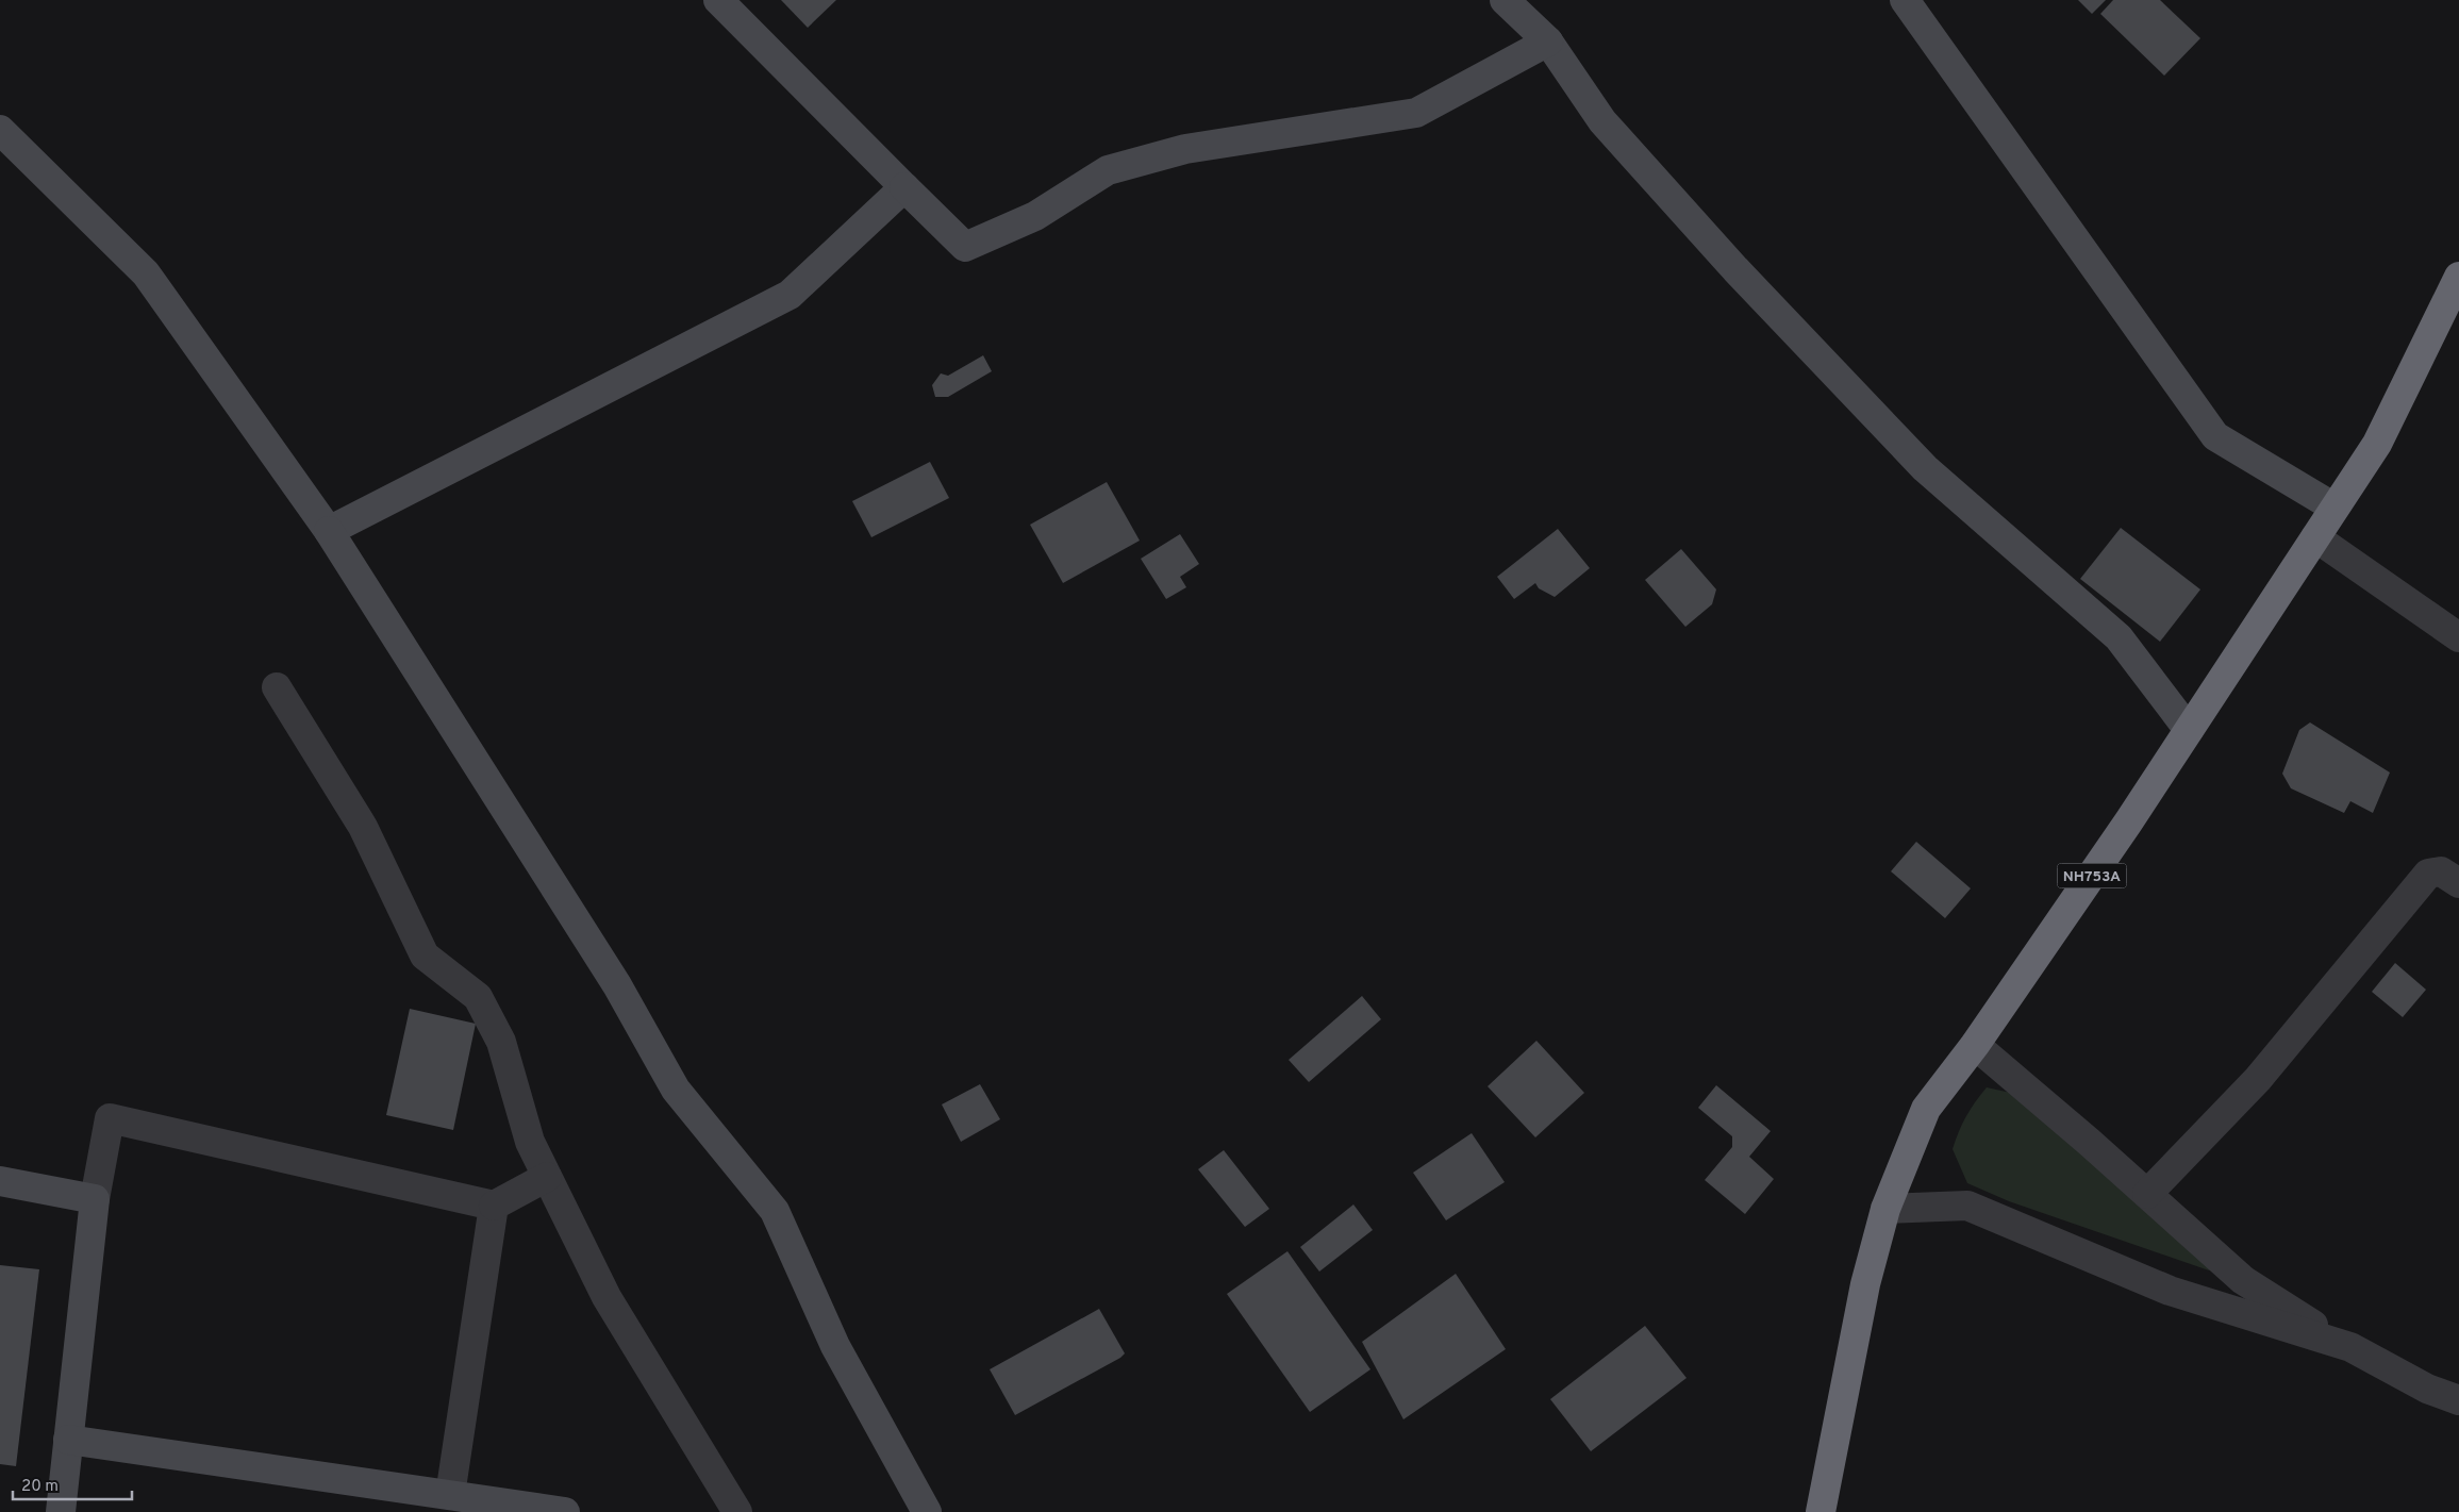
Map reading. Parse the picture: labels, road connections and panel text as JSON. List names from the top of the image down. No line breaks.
{"streets":{"highway":["NH753A"]},"scale_bar":"20 m"}
